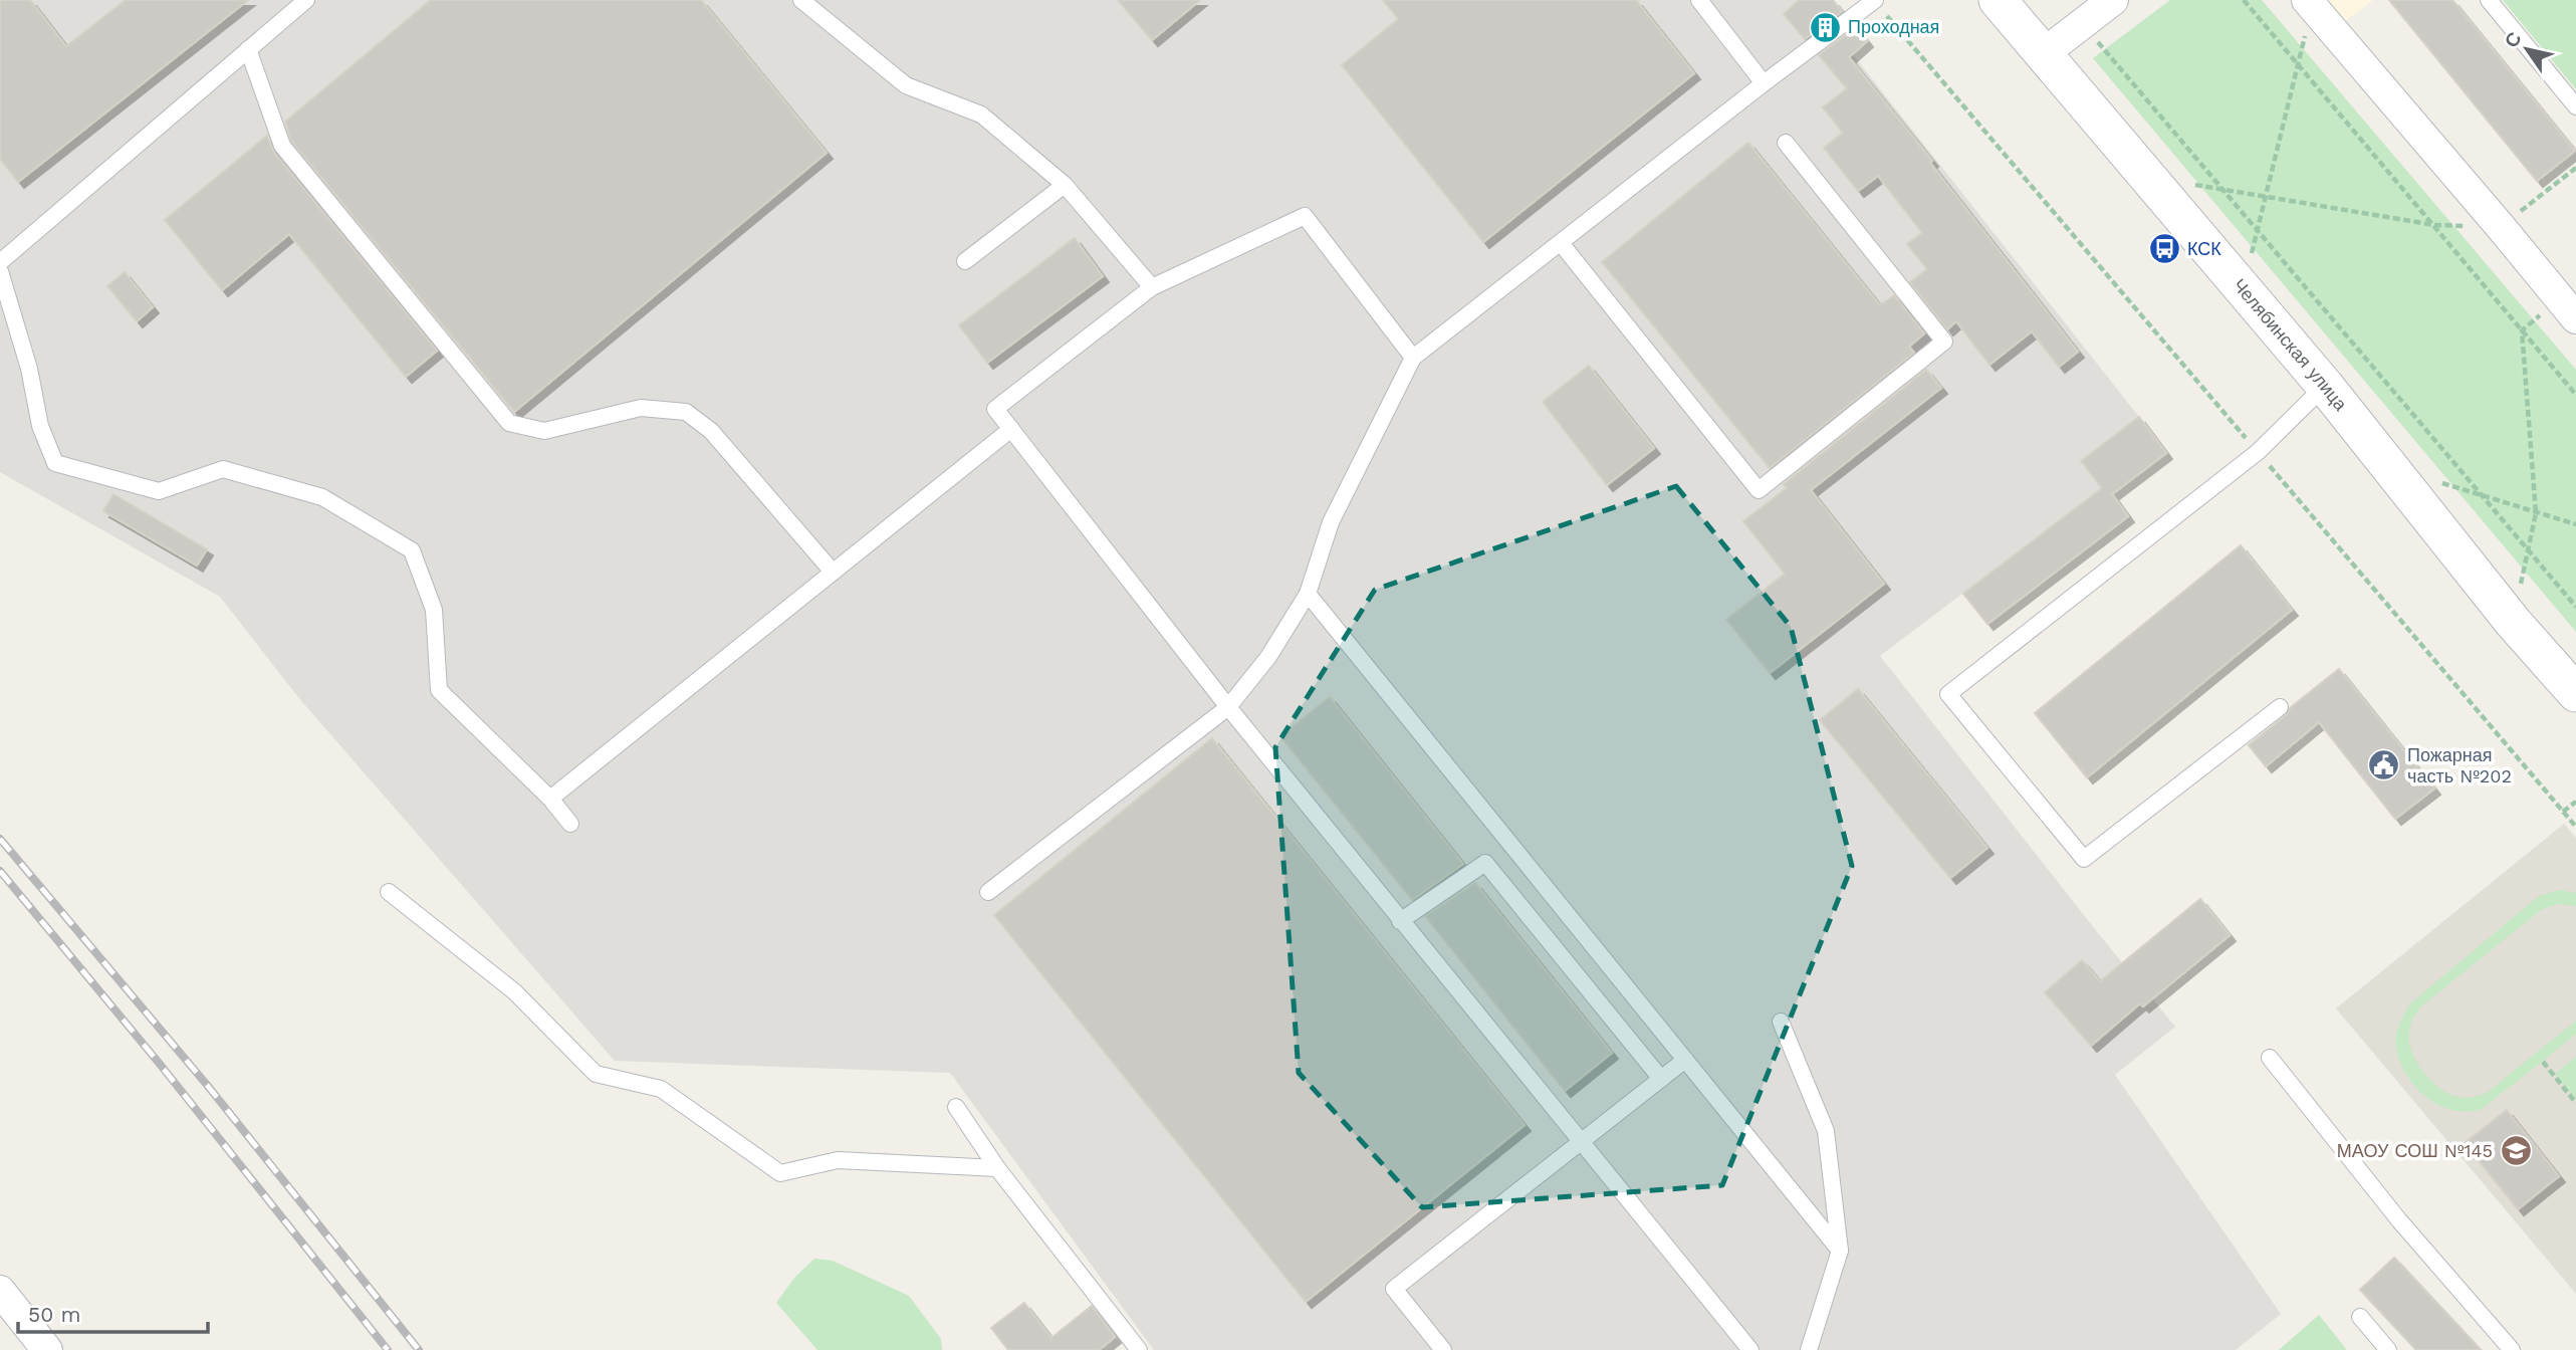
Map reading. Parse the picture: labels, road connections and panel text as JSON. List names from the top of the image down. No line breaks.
{"streets":{"street":["Челябинская улица"]},"places":{"building":["Проходная"],"bus stop":["КСК"],"public building":["Пожарная часть №202"],"school or university":["МАОУ СОШ №145"]},"scale_bar":"50 m","north":"top left"}
